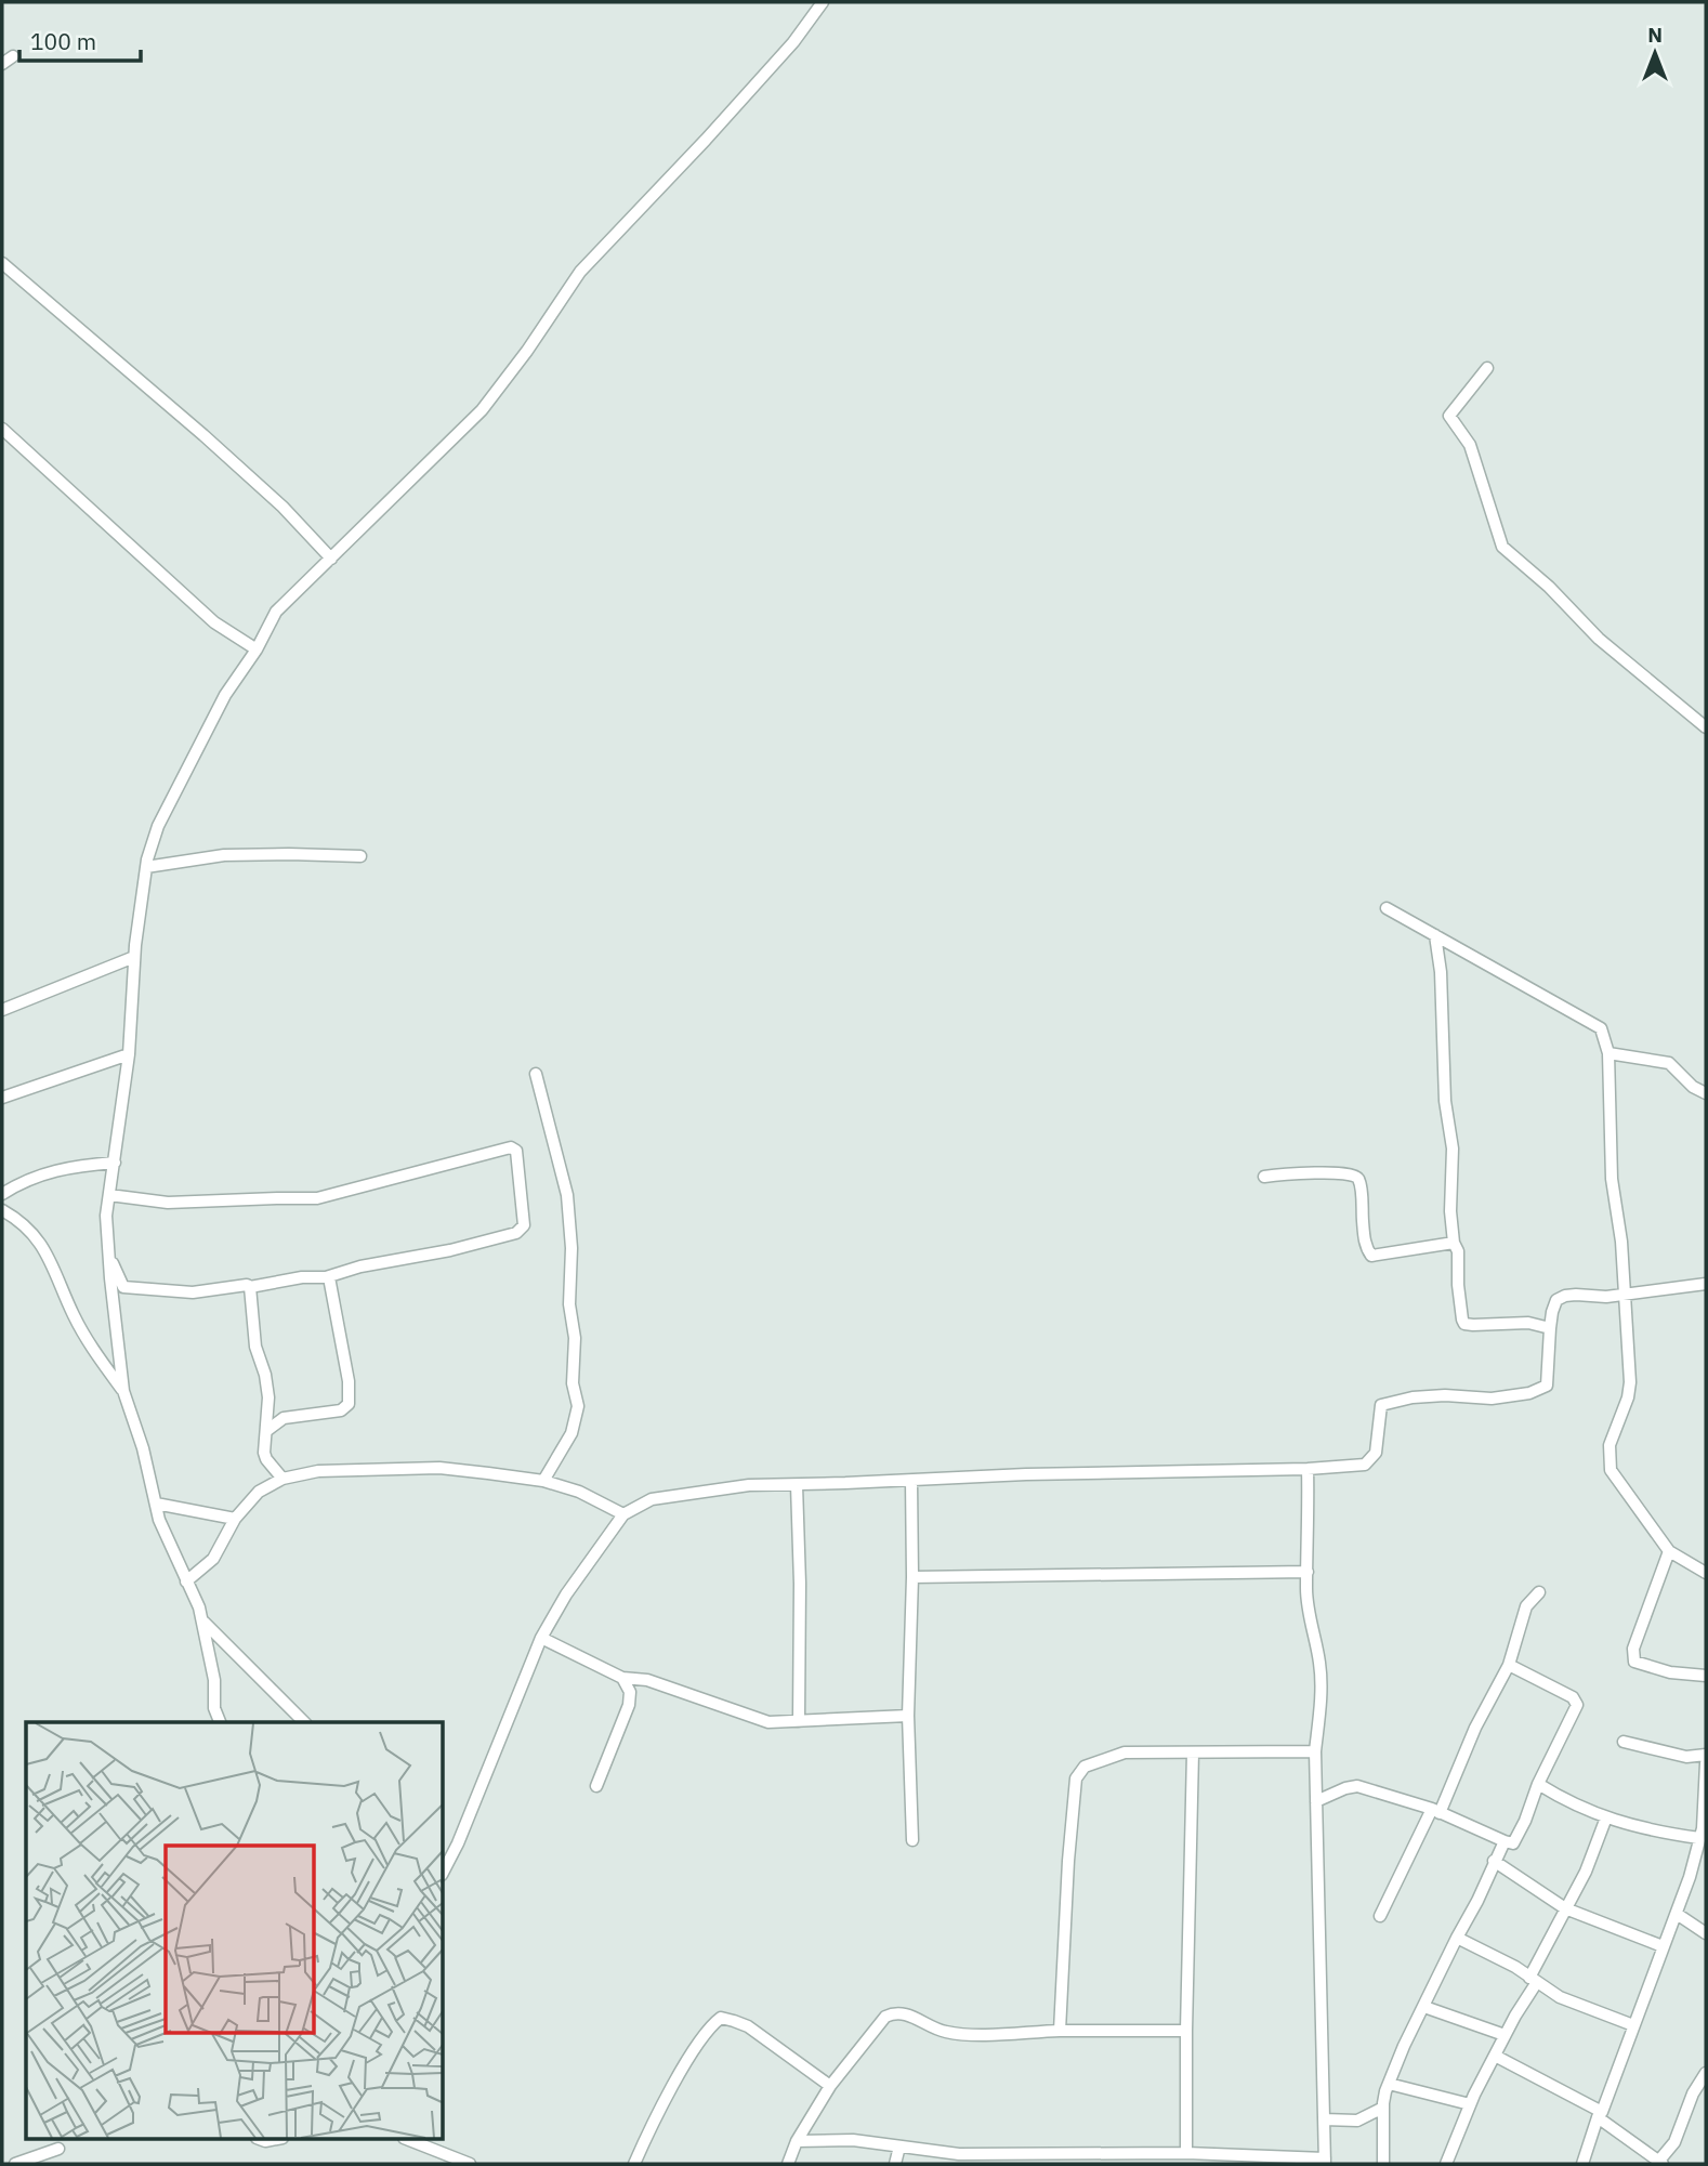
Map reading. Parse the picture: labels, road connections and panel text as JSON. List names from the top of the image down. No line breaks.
{"scale_bar":"100 m","north":"top"}
